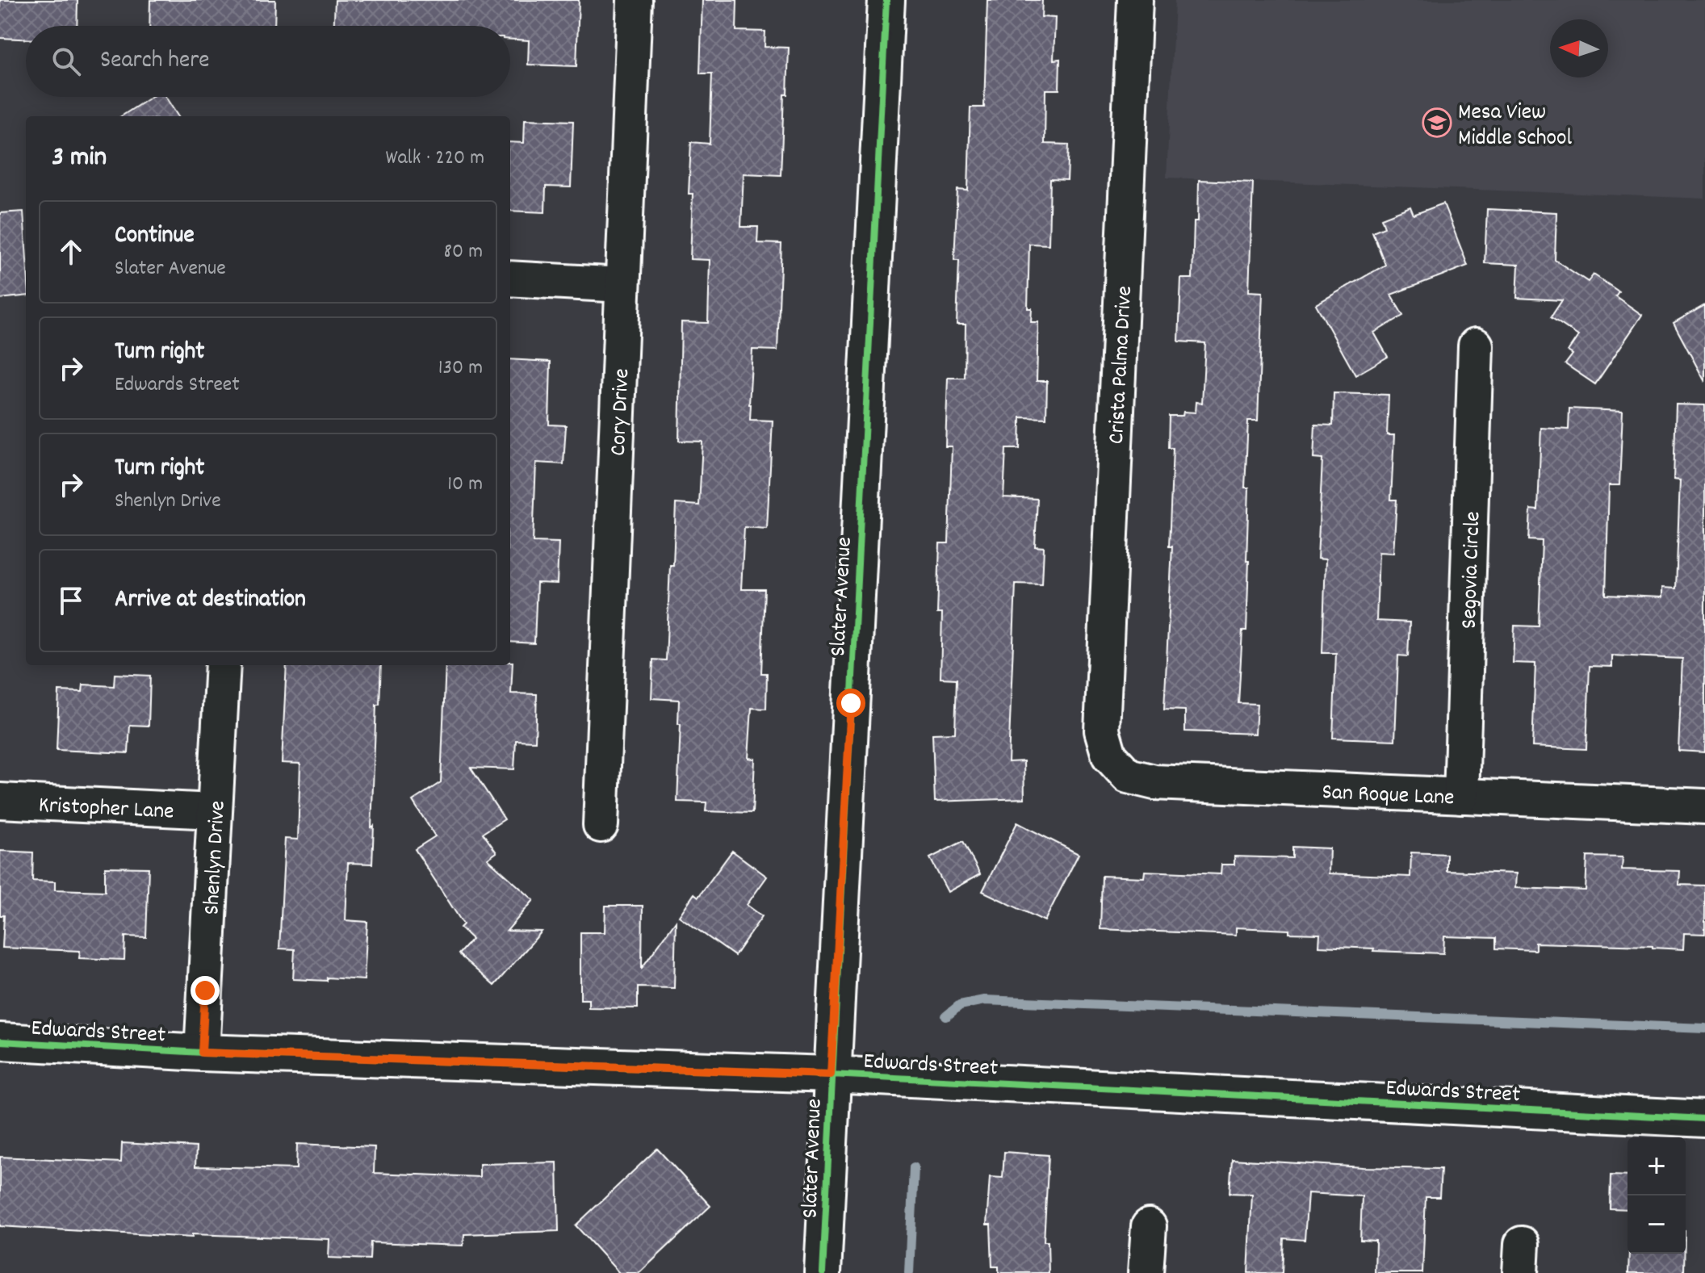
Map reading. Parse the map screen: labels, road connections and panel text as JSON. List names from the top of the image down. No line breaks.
{"streets":{"main road":["Slater Avenue","Edwards Street"],"street":["Crista Palma Drive","Cory Drive","Segovia Circle","San Roque Lane","Kristopher Lane","Shenlyn Drive"]},"crossings":[["Crista Palma Drive","San Roque Lane"],["Segovia Circle","San Roque Lane"],["Slater Avenue","Edwards Street"],["Kristopher Lane","Shenlyn Drive"],["Shenlyn Drive","Edwards Street"]],"places":{"school or university":["Mesa View Middle School"]},"north":"left","page":{"search":"Search here","heading":["3 min","Walk · 220 m"],"list":[["Continue","Slater Avenue","80 m"],["Turn right","Edwards Street","130 m"],["Turn right","Shenlyn Drive","10 m"],"Arrive at destination"],"map_buttons":["+","−"]}}
